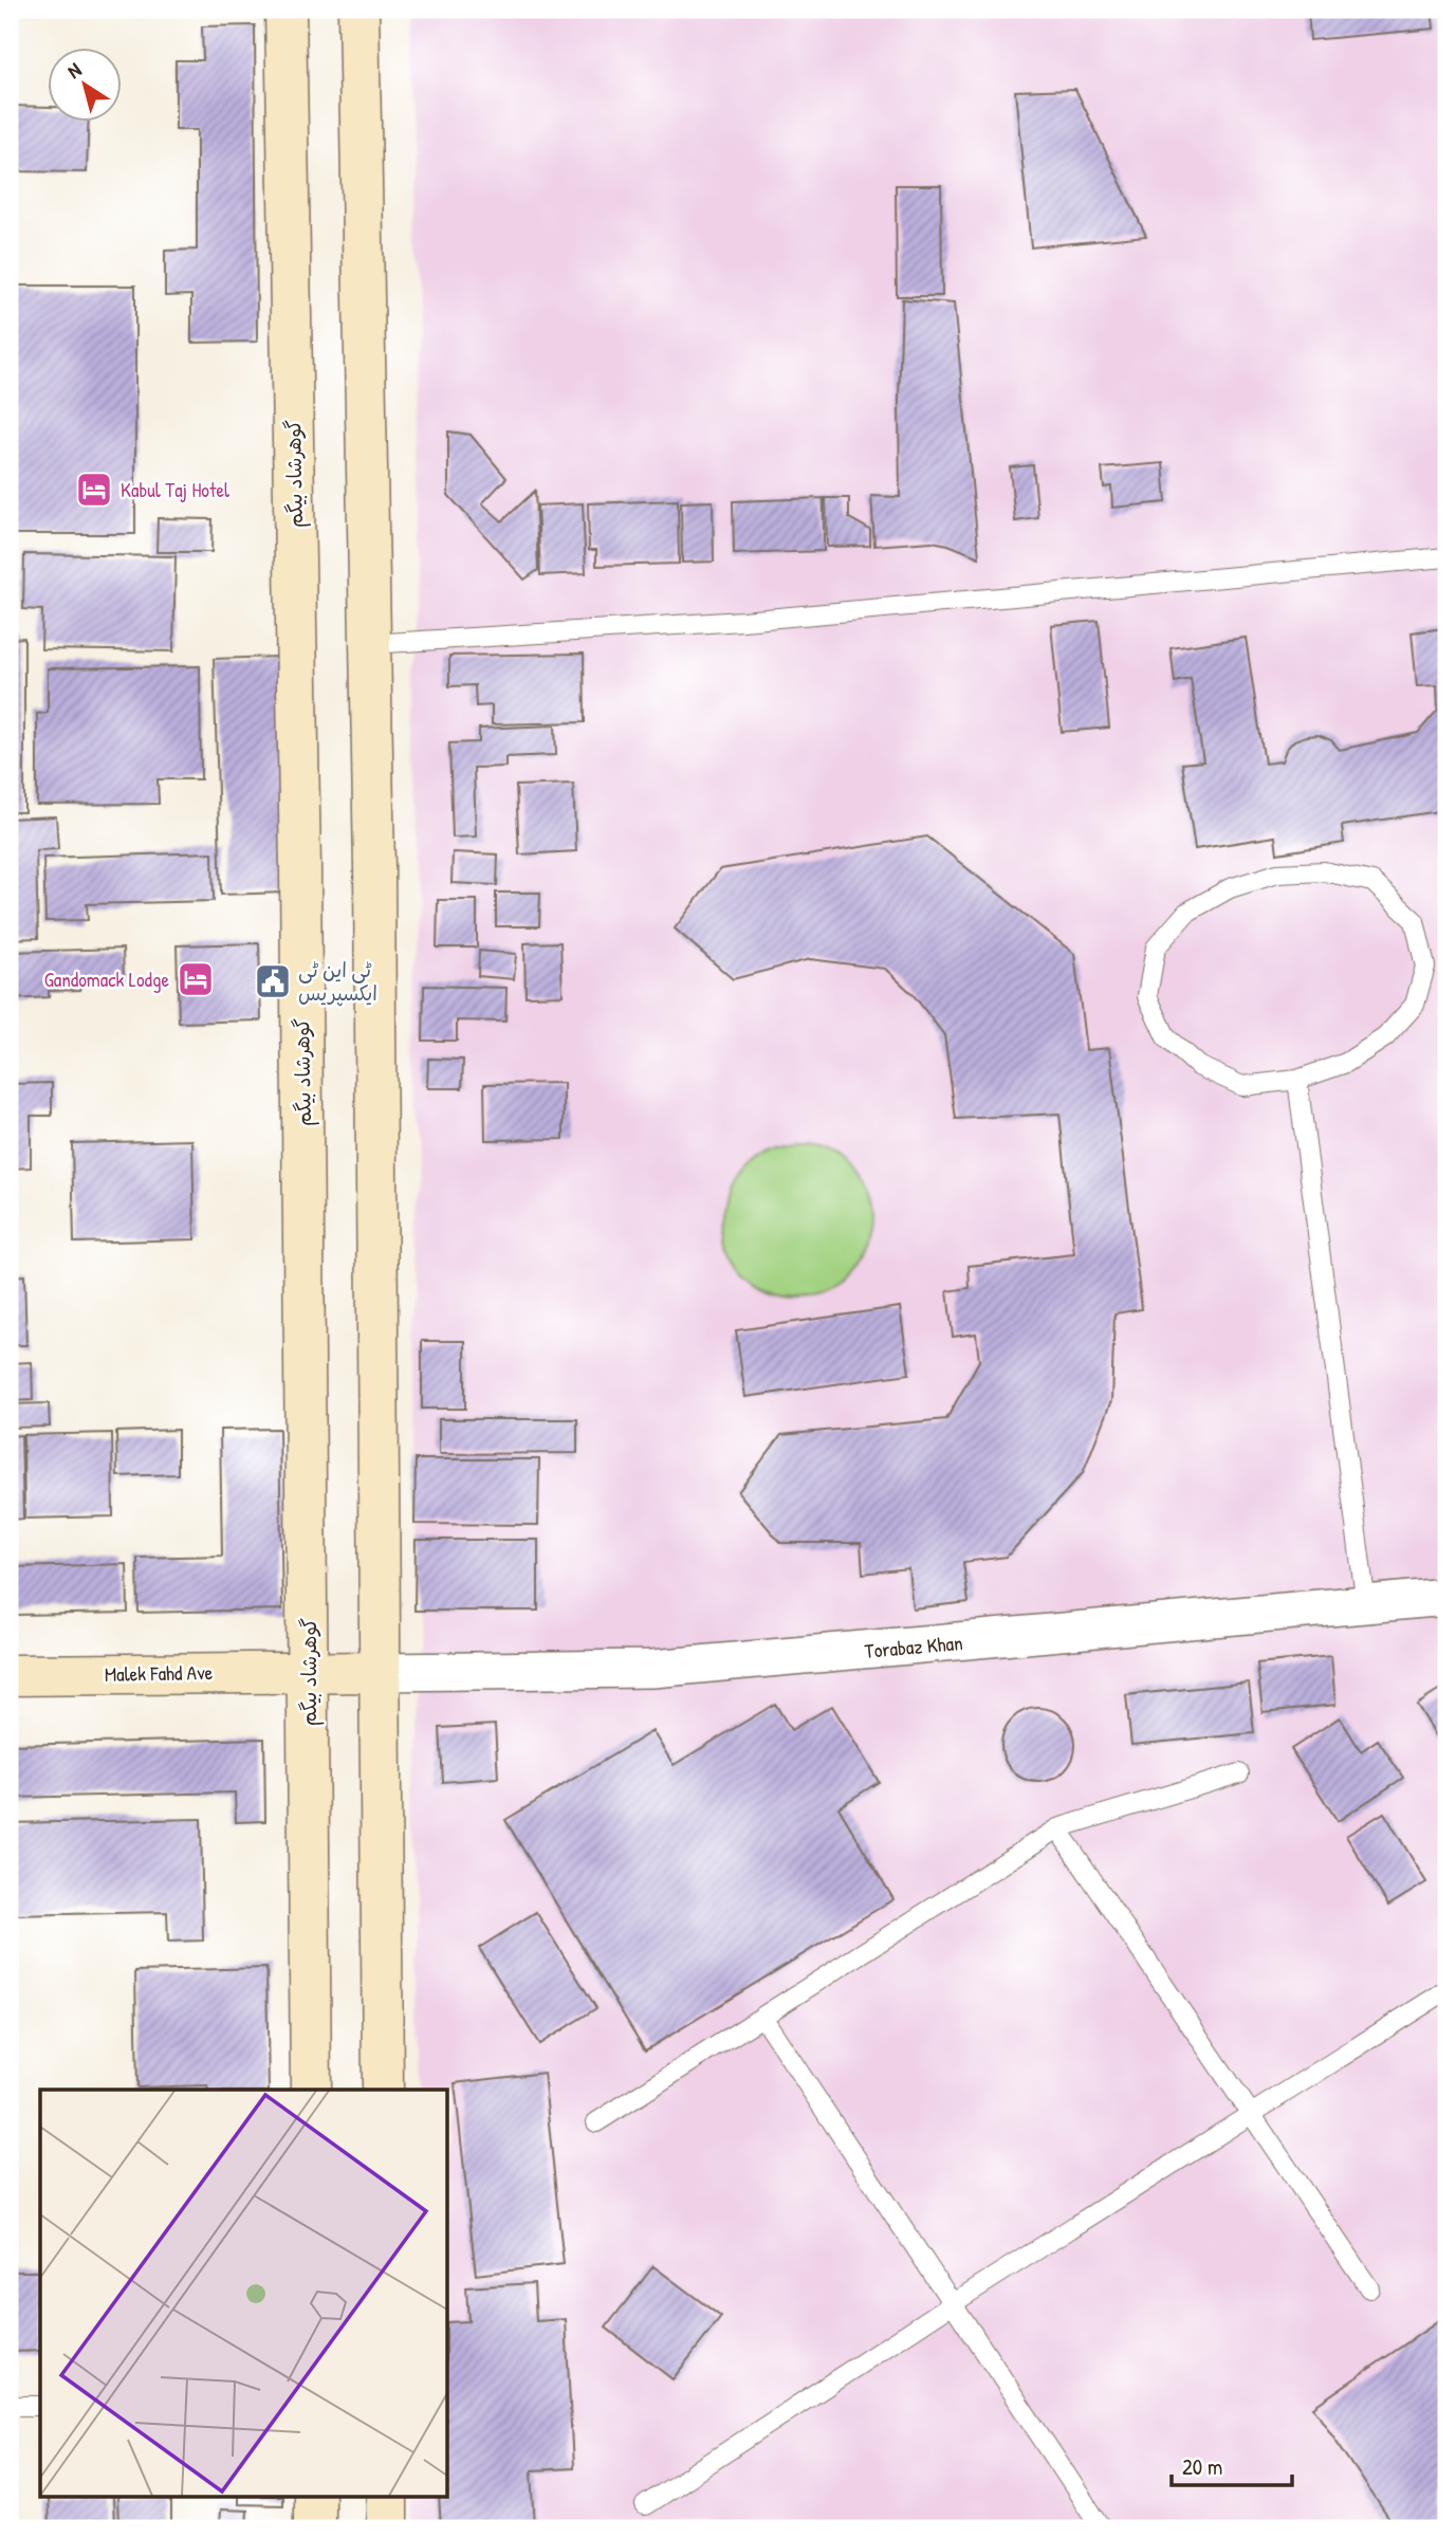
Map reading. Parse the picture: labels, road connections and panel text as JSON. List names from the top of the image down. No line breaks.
{"streets":{"main road":["گوهرشاد بیگم","Malek Fahd Ave"],"street":["Torabaz Khan"]},"crossings":[["گوهرشاد بیگم","Malek Fahd Ave"],["Torabaz Khan","Malek Fahd Ave"]],"places":{"hotel":["Kabul Taj Hotel","Gandomack Lodge"],"public building":["ٹی این ٹی ایکسپریس"]},"scale_bar":"20 m","north":"top left"}
